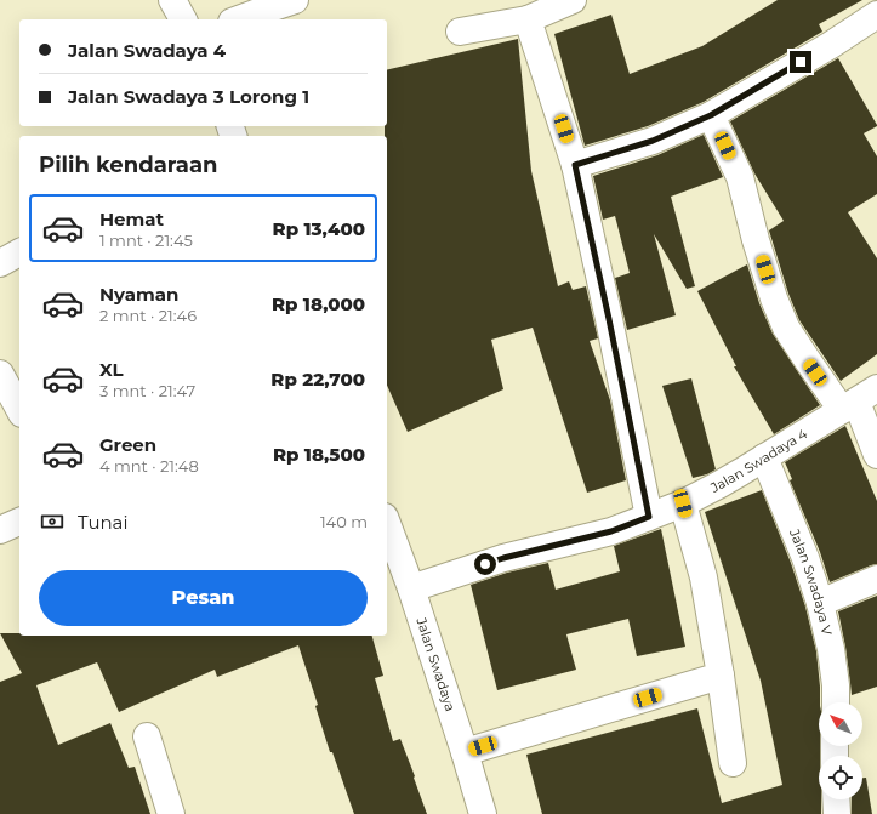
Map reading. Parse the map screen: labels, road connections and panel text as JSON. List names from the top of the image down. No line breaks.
{"streets":{"street":["Jalan Swadaya 4","Jalan Swadaya V","Jalan Swadaya"]},"crossings":[["Jalan Swadaya 4","Jalan Swadaya V"],["Jalan Swadaya 4","Jalan Swadaya"]],"north":"top left","page":{"banner":["Jalan Swadaya 4","Jalan Swadaya 3 Lorong 1"],"heading":"Pilih kendaraan","list":[{"name":"Hemat","note":"1 mnt · 21:45","value":"Rp 13,400"},{"name":"Nyaman","note":"2 mnt · 21:46","value":"Rp 18,000"},{"name":"XL","note":"3 mnt · 21:47","value":"Rp 22,700"},{"name":"Green","note":"4 mnt · 21:48","value":"Rp 18,500"}],"pay":["Tunai","140 m"],"buttons":"Pesan"}}
